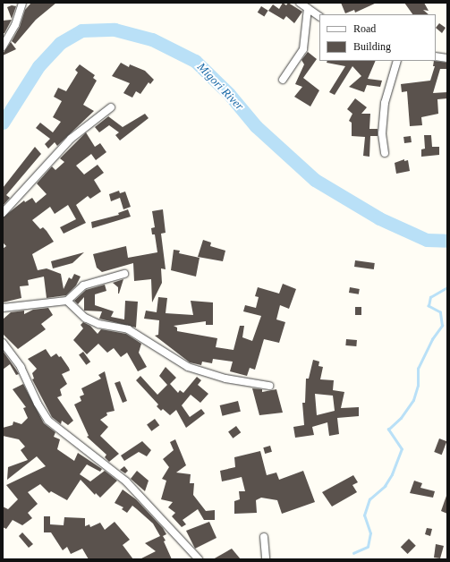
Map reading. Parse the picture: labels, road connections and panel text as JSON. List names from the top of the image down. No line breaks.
{"water":["Migori River"],"legend":["Road","Building"]}
